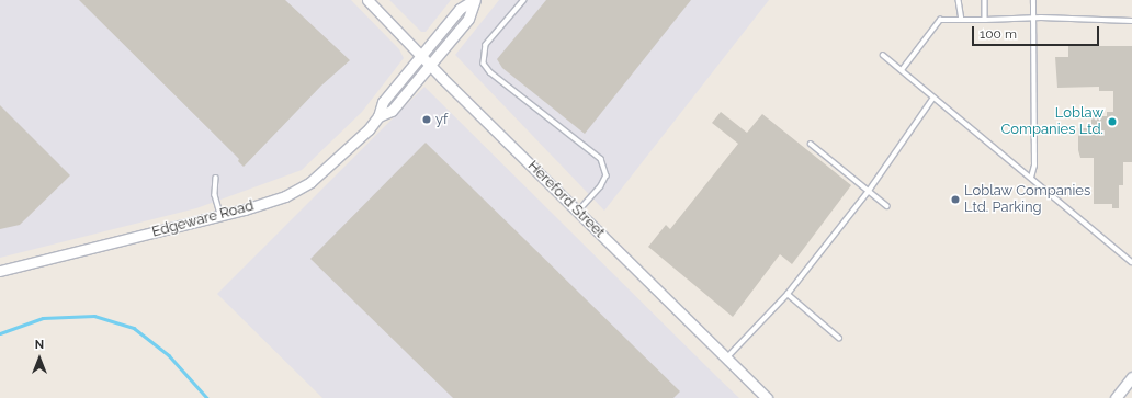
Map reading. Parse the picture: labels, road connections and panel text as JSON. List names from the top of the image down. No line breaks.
{"streets":{"street":["Hereford Street","Edgeware Road"]},"crossings":[["Hereford Street","Edgeware Road"]],"places":["yf","Loblaw Companies Ltd.","Loblaw Companies Ltd. Parking"],"scale_bar":"100 m","north":"top"}
